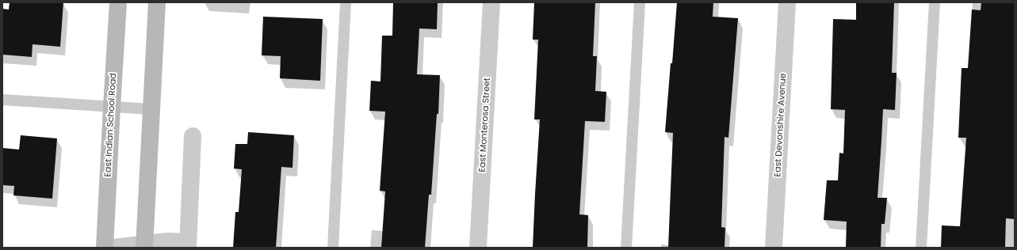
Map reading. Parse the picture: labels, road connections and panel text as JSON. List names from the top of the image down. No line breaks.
{"streets":{"main road":["East Indian School Road"],"street":["East Monterosa Street","East Devonshire Avenue"]}}
